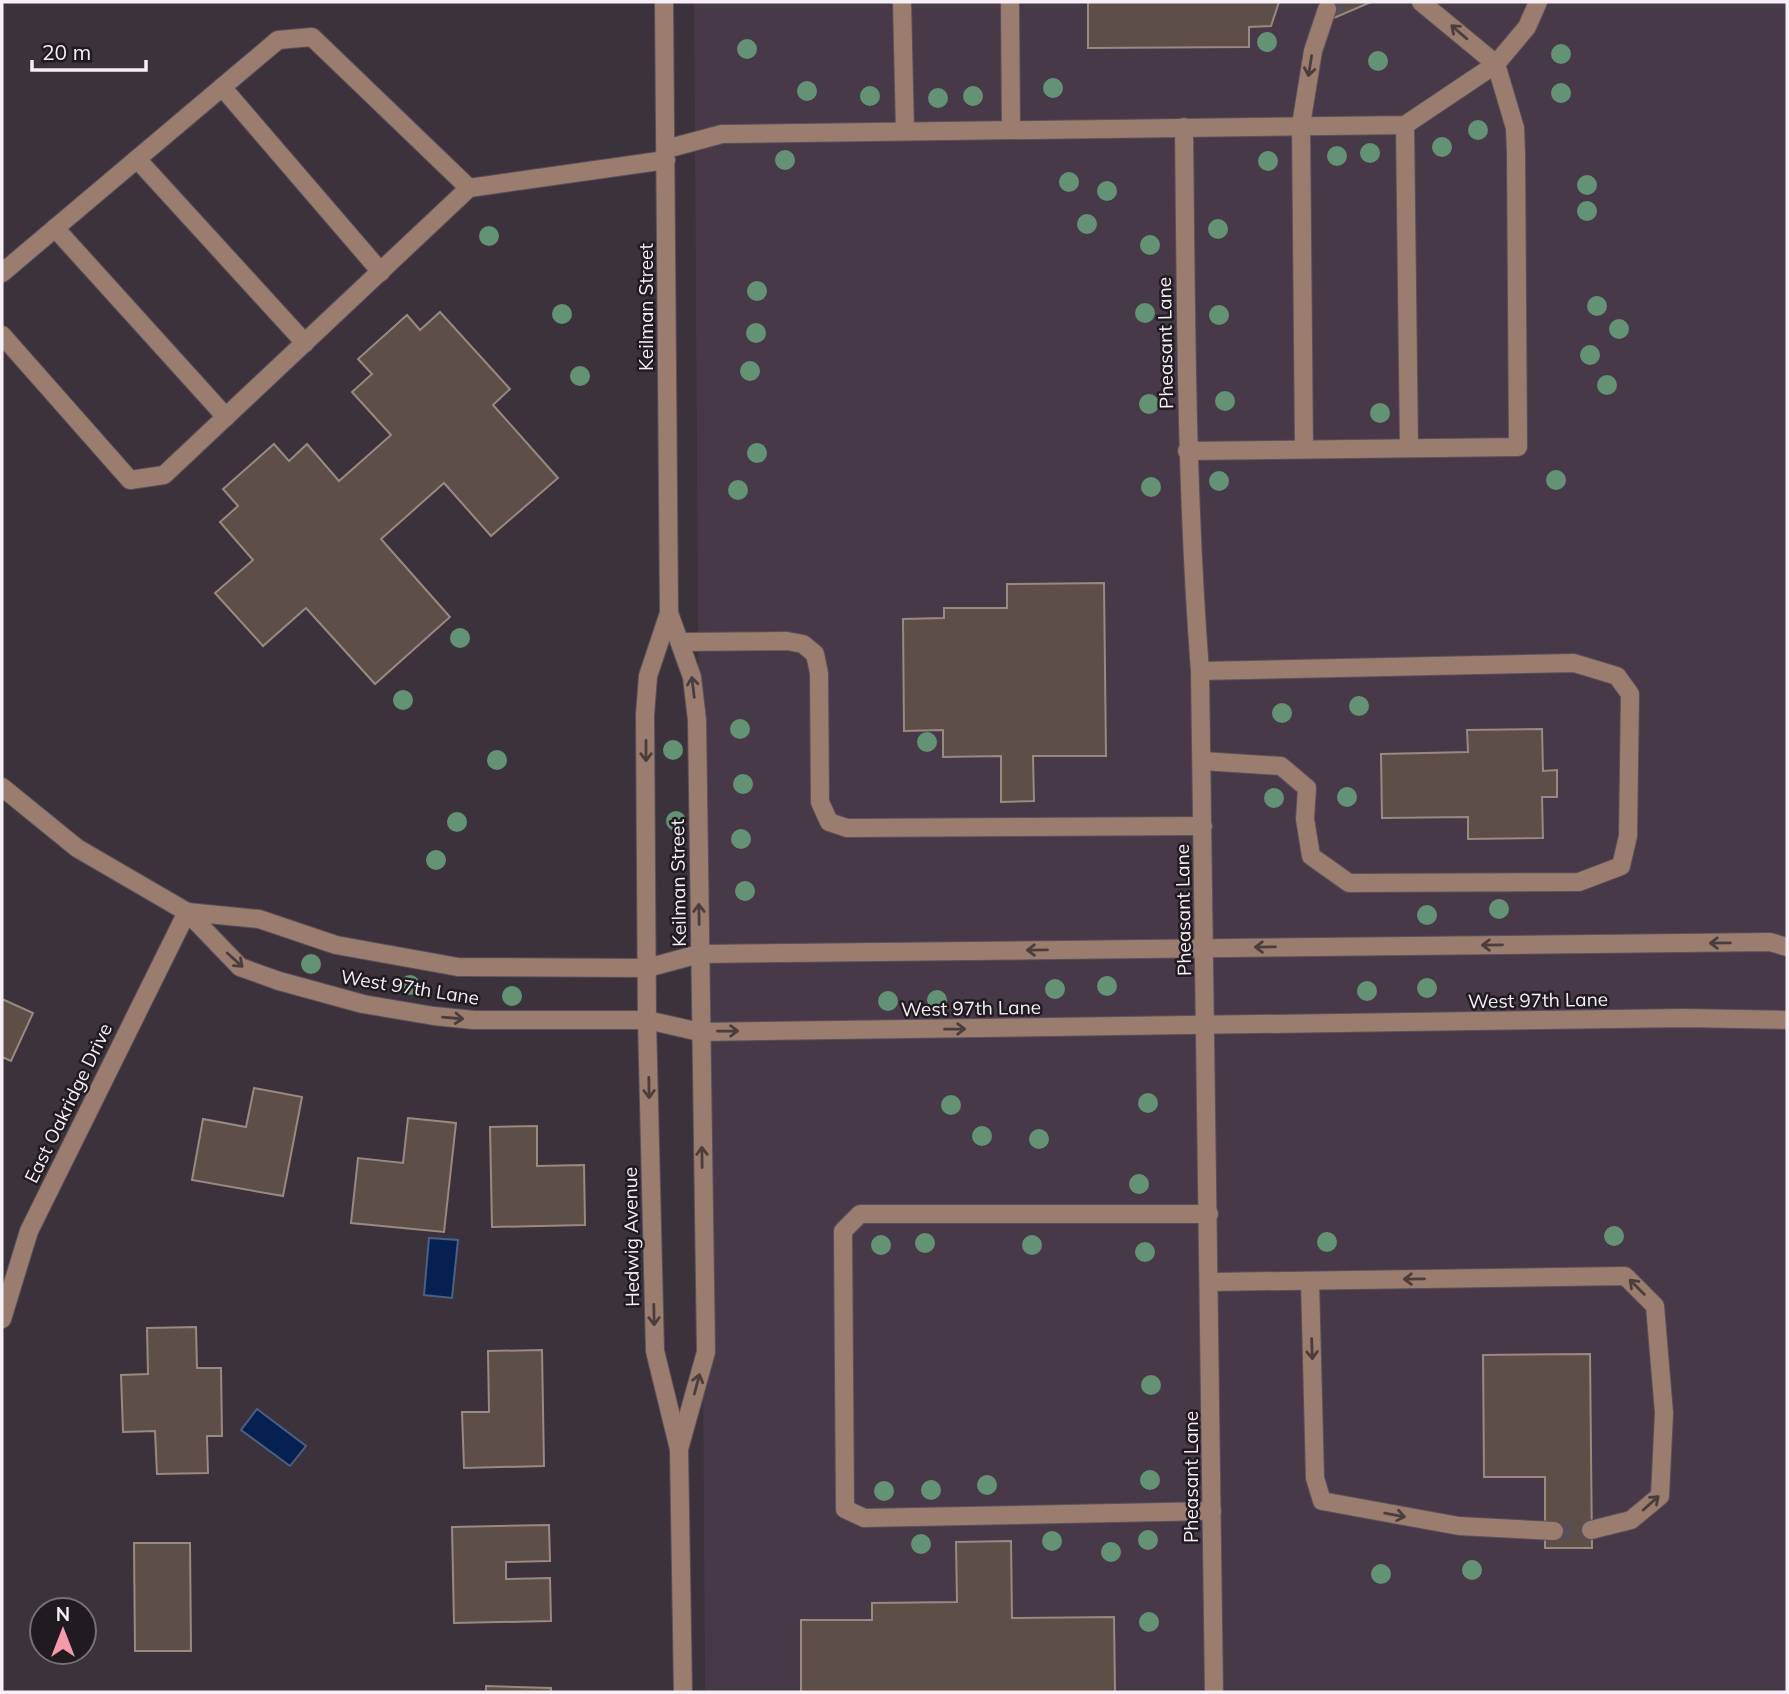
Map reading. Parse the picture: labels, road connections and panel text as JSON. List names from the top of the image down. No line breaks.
{"streets":{"street":["Keilman Street","Pheasant Lane","West 97th Lane","East Oakridge Drive","Hedwig Avenue"]},"crossings":[["Keilman Street","West 97th Lane"],["Keilman Street","Hedwig Avenue"],["Pheasant Lane","West 97th Lane"],["West 97th Lane","East Oakridge Drive"],["West 97th Lane","Hedwig Avenue"]],"scale_bar":"20 m","north":"top"}
